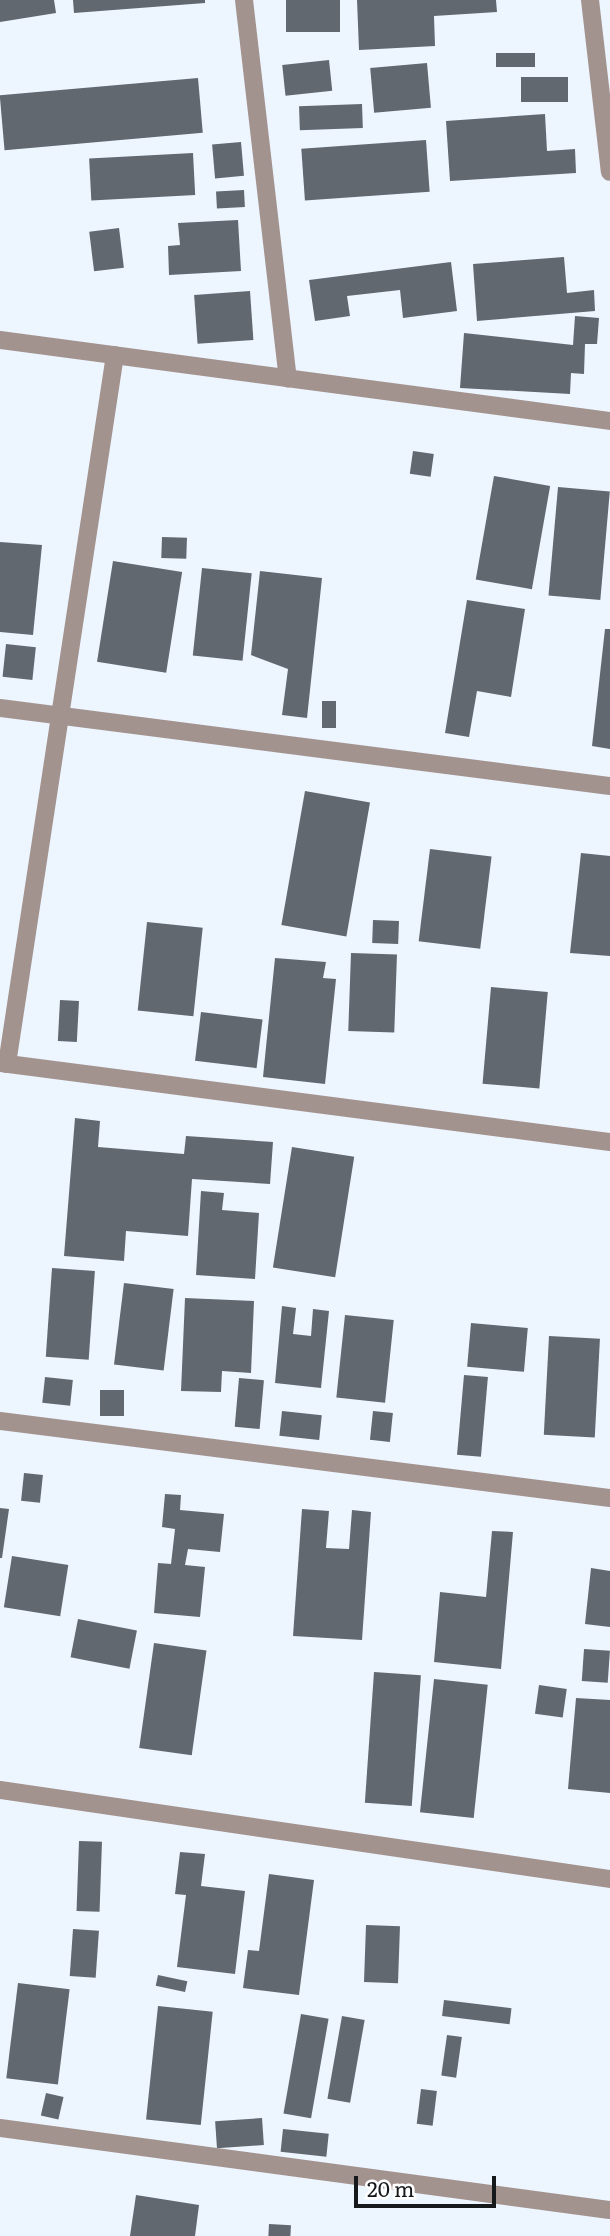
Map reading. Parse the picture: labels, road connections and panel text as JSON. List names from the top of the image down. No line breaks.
{"scale_bar":"20 m"}
